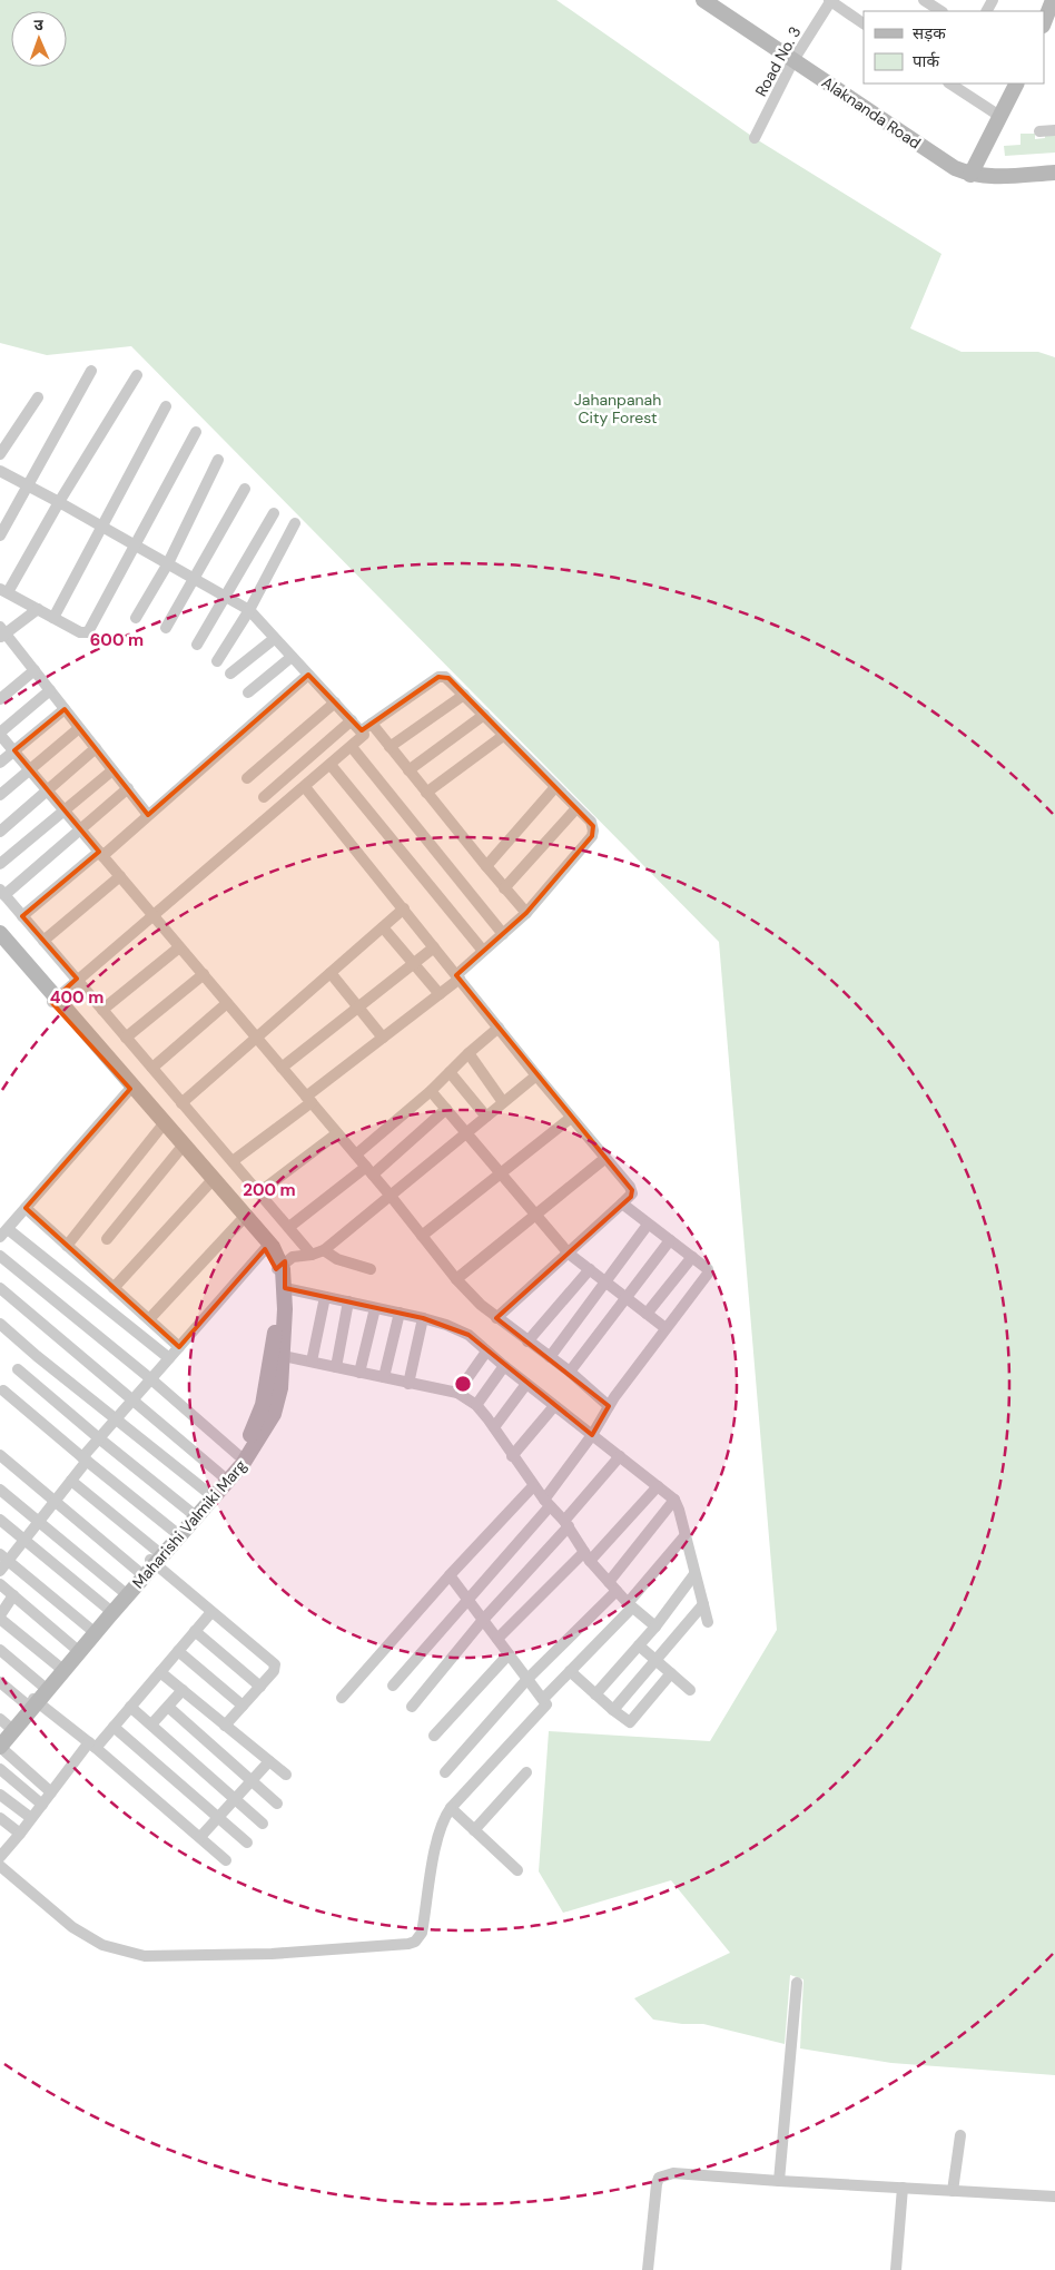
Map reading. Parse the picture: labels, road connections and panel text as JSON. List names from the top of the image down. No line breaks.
{"streets":{"street":["Road No. 3","Maharishi Valmiki Marg"]},"parks":["Jahanpanah City Forest"],"legend":["सड़क","पार्क"],"north":"top","rings":["600 m","400 m","200 m"]}
